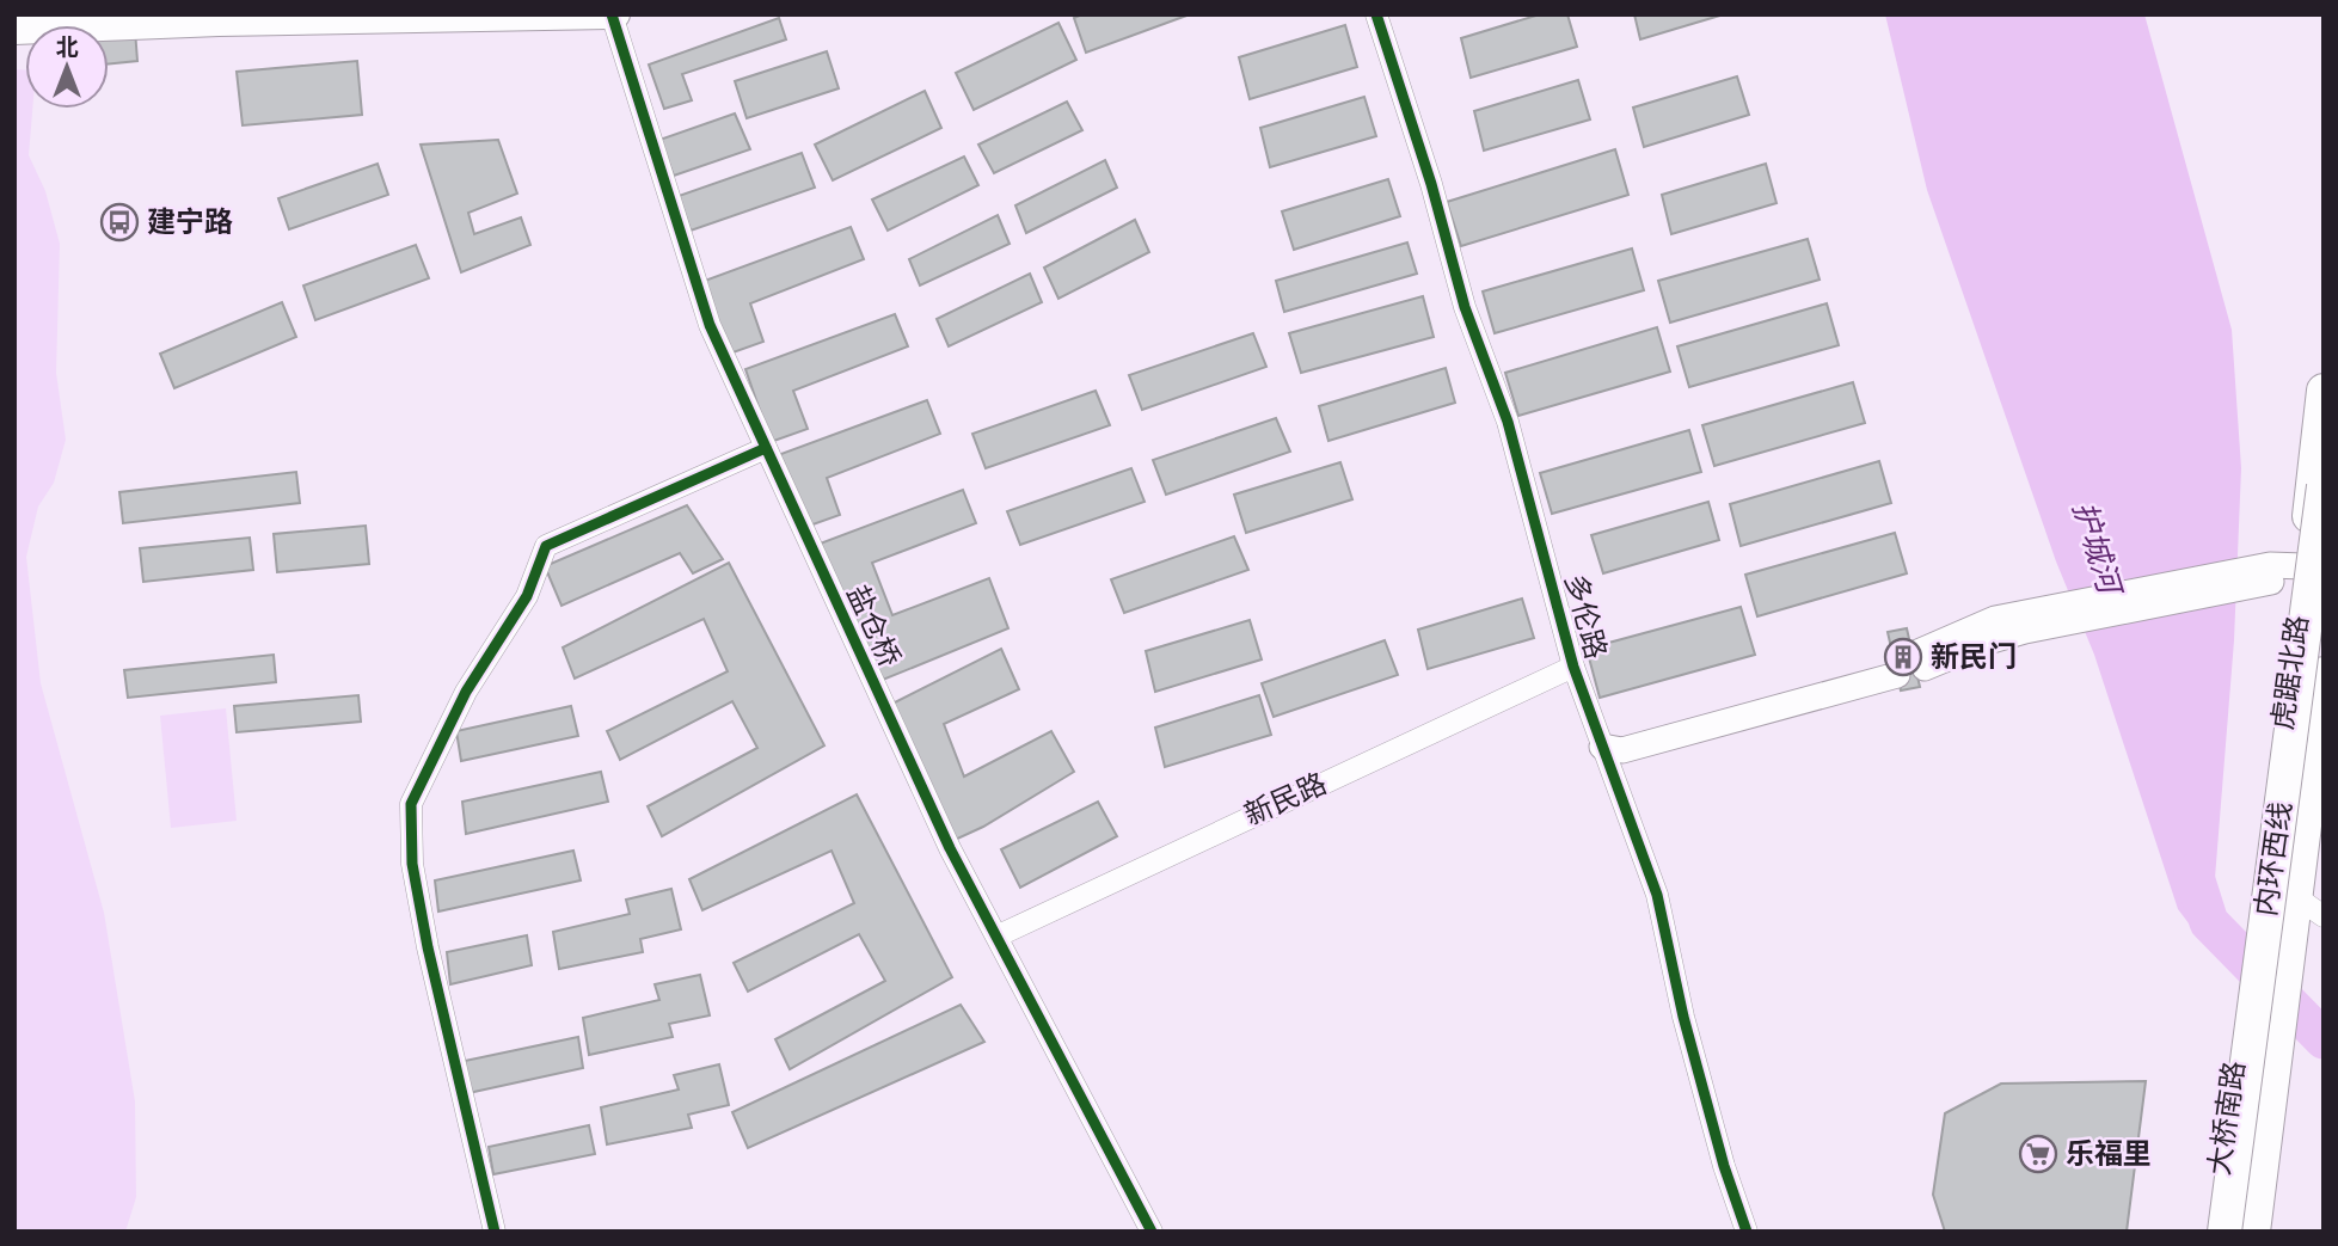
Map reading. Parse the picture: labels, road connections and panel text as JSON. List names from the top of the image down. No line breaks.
{"streets":{"main road":["虎踞北路","内环西线","大桥南路"],"street":["多伦路","盐仓桥","新民路"]},"crossings":[["多伦路","新民路"],["盐仓桥","新民路"],["虎踞北路","大桥南路"]],"water":["护城河"],"places":{"bus stop":["建宁路"],"building":["新民门"],"supermarket":["乐福里"]},"north":"top"}
